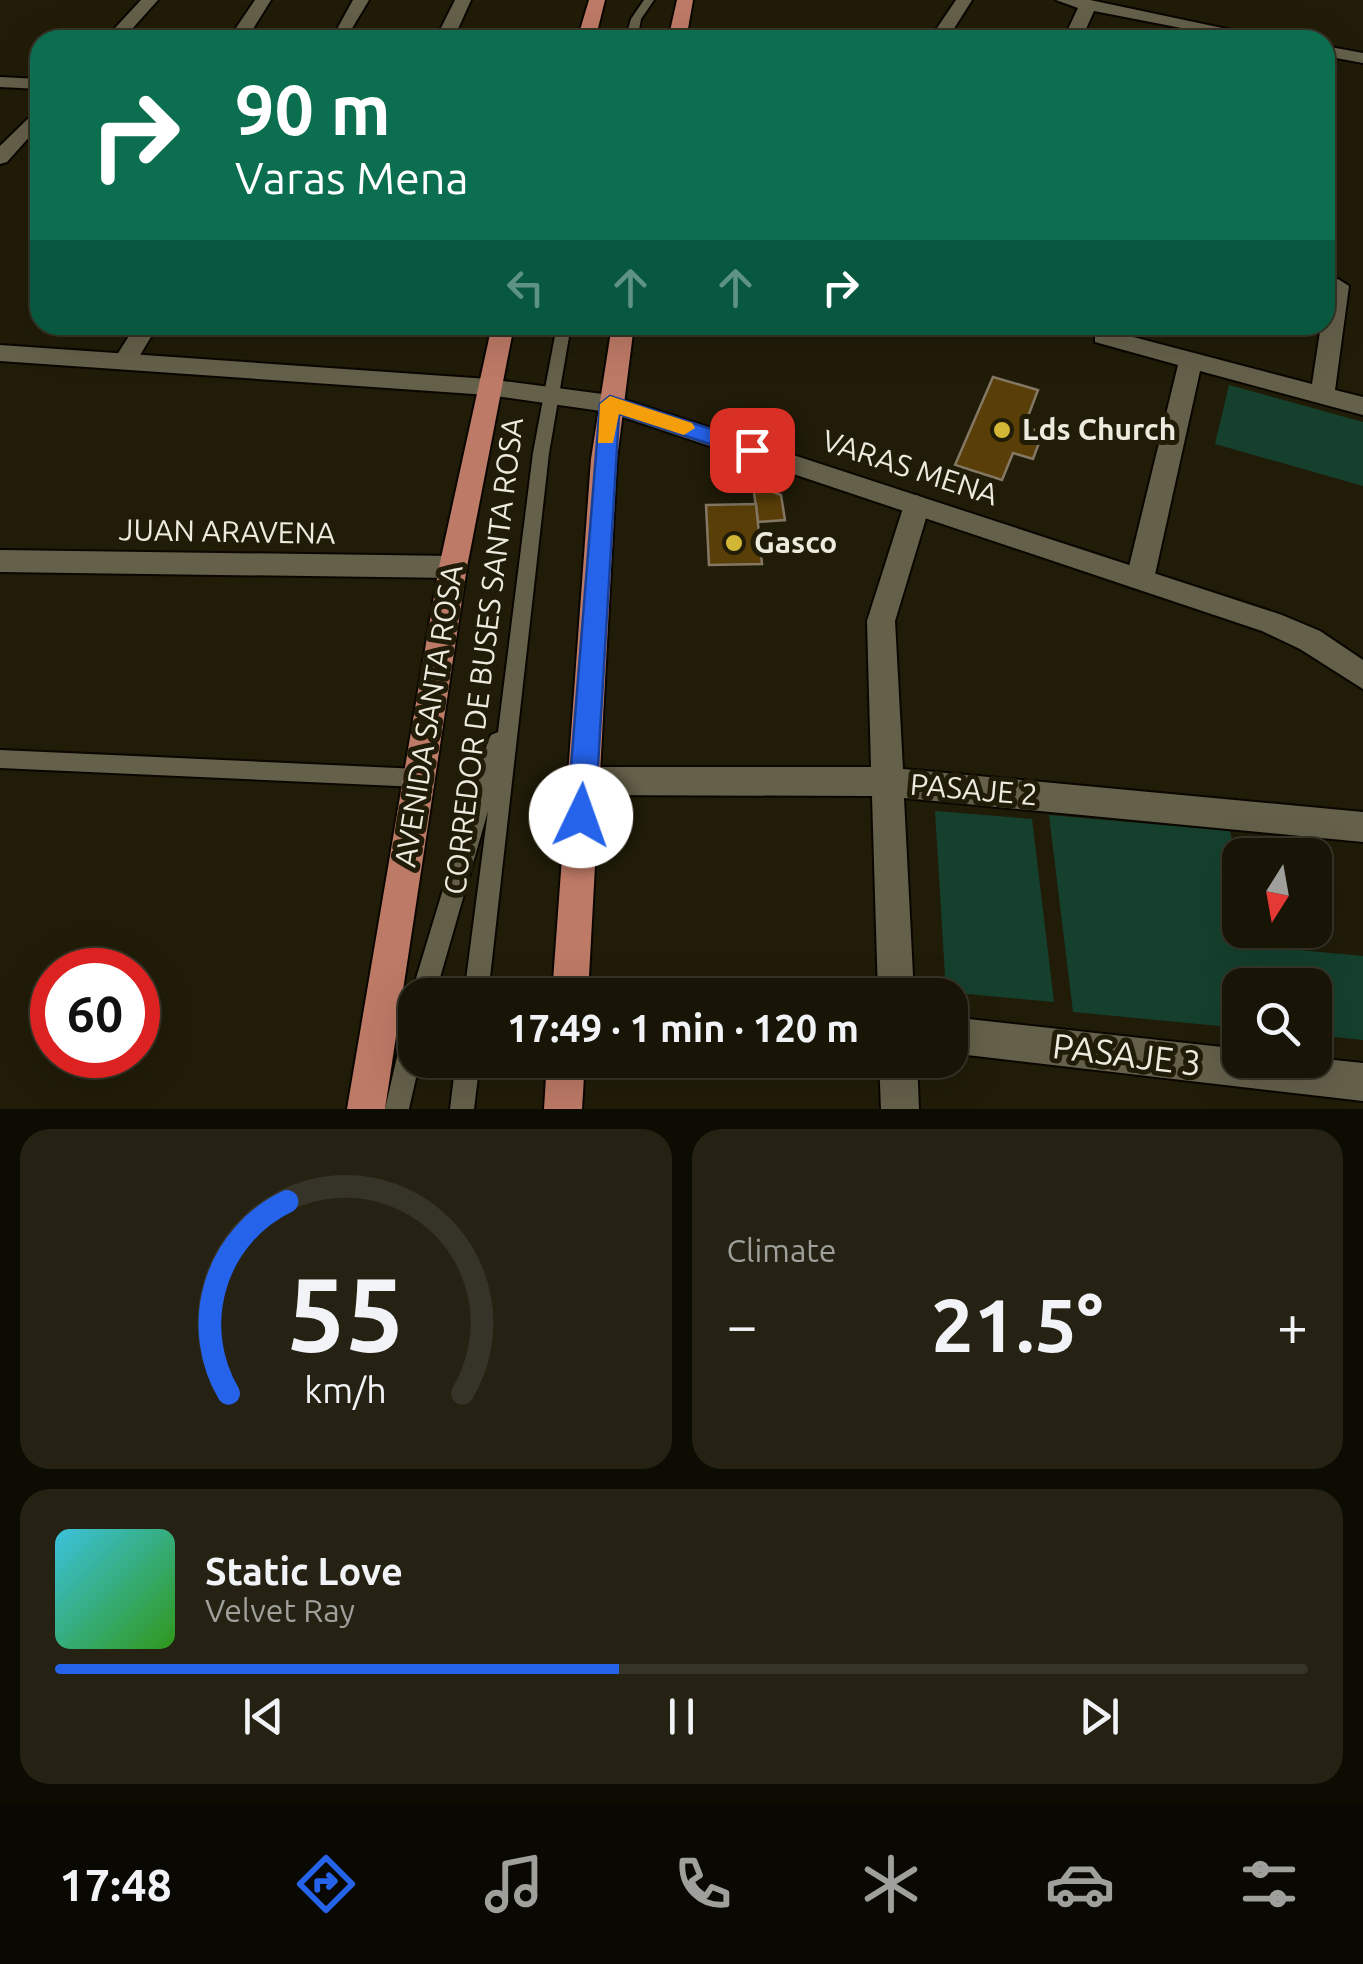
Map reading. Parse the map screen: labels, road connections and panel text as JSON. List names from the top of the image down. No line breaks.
{"streets":{"main road":["AVENIDA SANTA ROSA"],"street":["VARAS MENA","JUAN ARAVENA","PASAJE 2","PASAJE 3"],"lane":["CORREDOR DE BUSES SANTA ROSA"]},"crossings":[["VARAS MENA","CORREDOR DE BUSES SANTA ROSA"],["VARAS MENA","AVENIDA SANTA ROSA"],["JUAN ARAVENA","AVENIDA SANTA ROSA"]],"places":["Lds Church","Gasco"],"north":"bottom","page":{"turn":["90 m","Varas Mena"],"limit":"60","trip":"17:49 · 1 min · 120 m","tile":"Climate","heat":["−","21.5°","+"],"song":["Static Love","Velvet Ray"],"tabs":"17:48","gauge":["55","km/h"]}}
